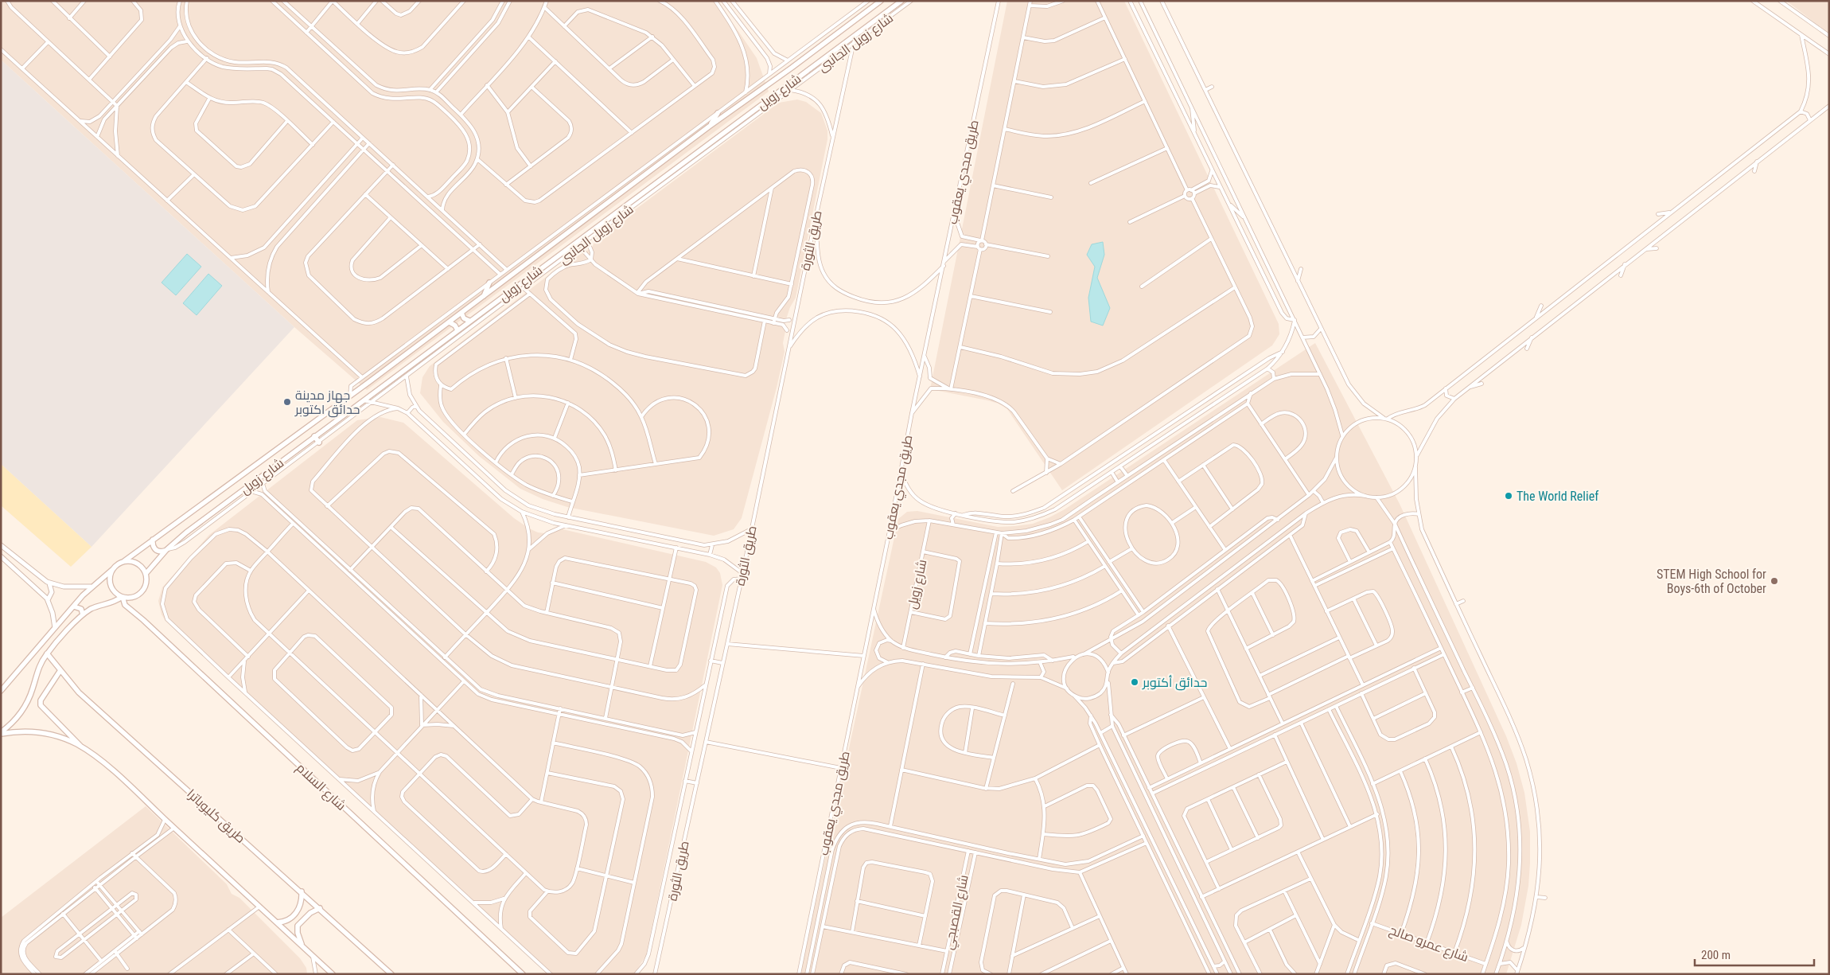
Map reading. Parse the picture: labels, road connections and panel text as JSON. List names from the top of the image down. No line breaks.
{"streets":{"main road":["شارع زويل","شارع السلام","طريق كليوباترا"],"street":["شارع زويل الجانبى","طريق مجدي يعقوب","طريق الثورة","شارع القصبجي","شارع عمرو صالح"]},"crossings":[["شارع زويل الجانبى","شارع زويل"],["شارع زويل الجانبى","طريق الثورة"],["شارع زويل","شارع السلام"]],"places":["جهاز مدينة حدائق اكتوبر","The World Relief","STEM High School for Boys-6th of October","حدائق أكتوبر"],"scale_bar":"200 m"}
